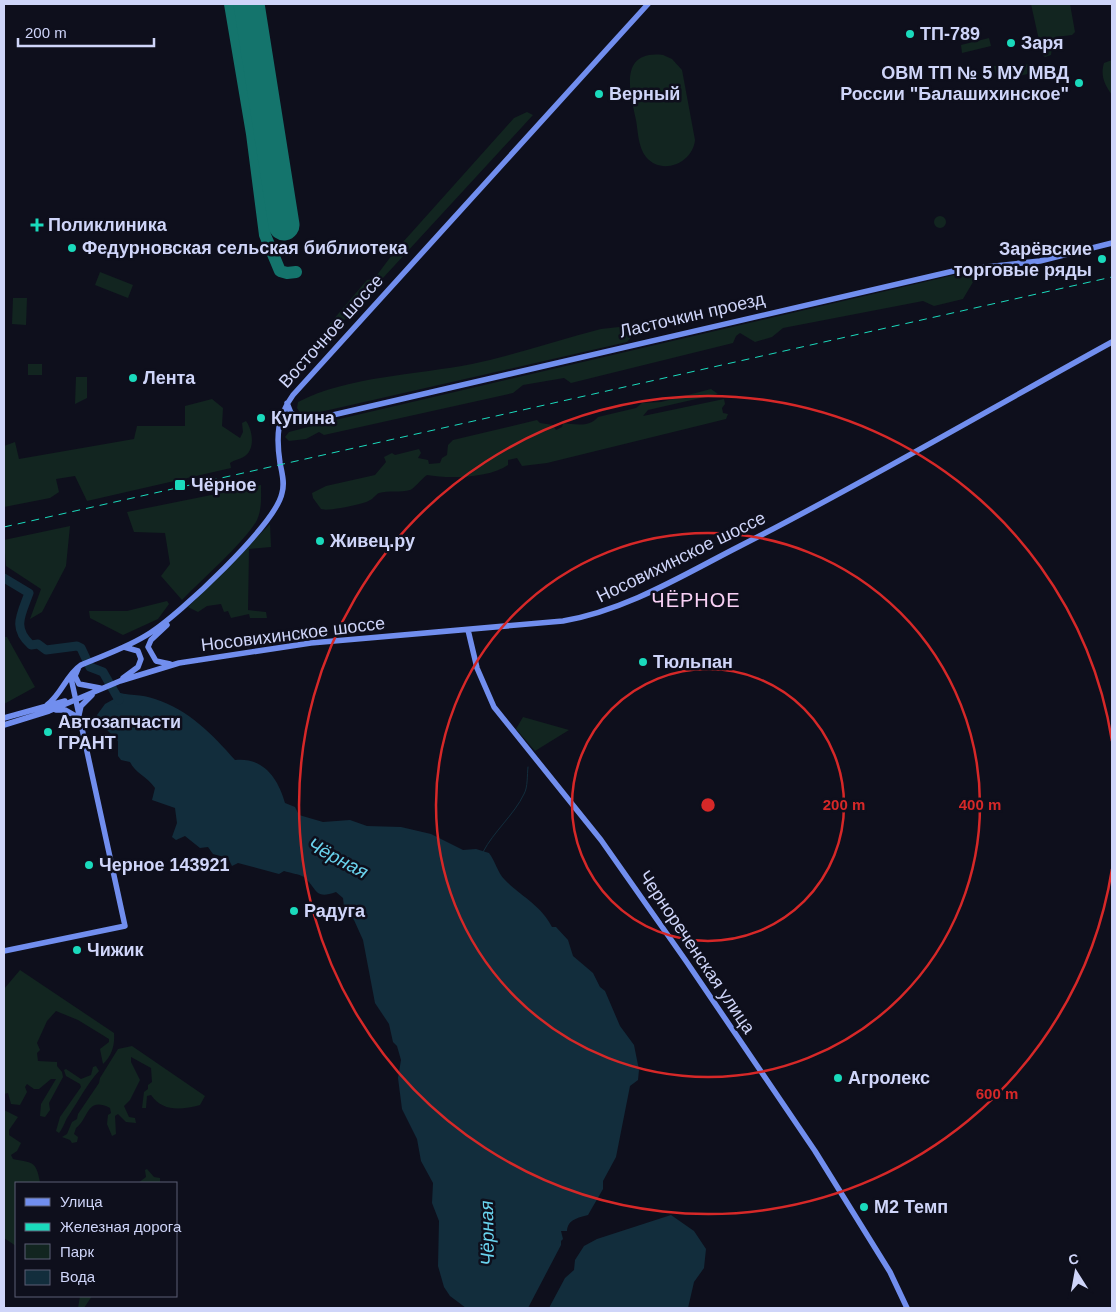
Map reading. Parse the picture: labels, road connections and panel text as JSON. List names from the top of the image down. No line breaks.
{"streets":{"main road":["Ласточкин проезд","Восточное шоссе","Носовихинское шоссе","Чернореченская улица"]},"crossings":[["Ласточкин проезд","Восточное шоссе"],["Восточное шоссе","Носовихинское шоссе"],["Носовихинское шоссе","Чернореченская улица"]],"districts":["ЧЁРНОЕ"],"water":["Чёрная"],"places":{"other":["ТП-789","Заря","ОВМ ТП № 5 МУ МВД России \"Балашихинское\"","Верный","Федурновская сельская библиотека","Зарёвские торговые ряды","Лента","Купина","Живец.ру","Тюльпан","Автозапчасти ГРАНТ","Черное 143921","Радуга","Чижик","Агролекс","М2 Темп"],"health":["Поликлиника"],"transit":["Чёрное"]},"legend":["Улица","Железная дорога","Парк","Вода"],"scale_bar":"200 m","north":"top","rings":["200 m","400 m","600 m"]}
